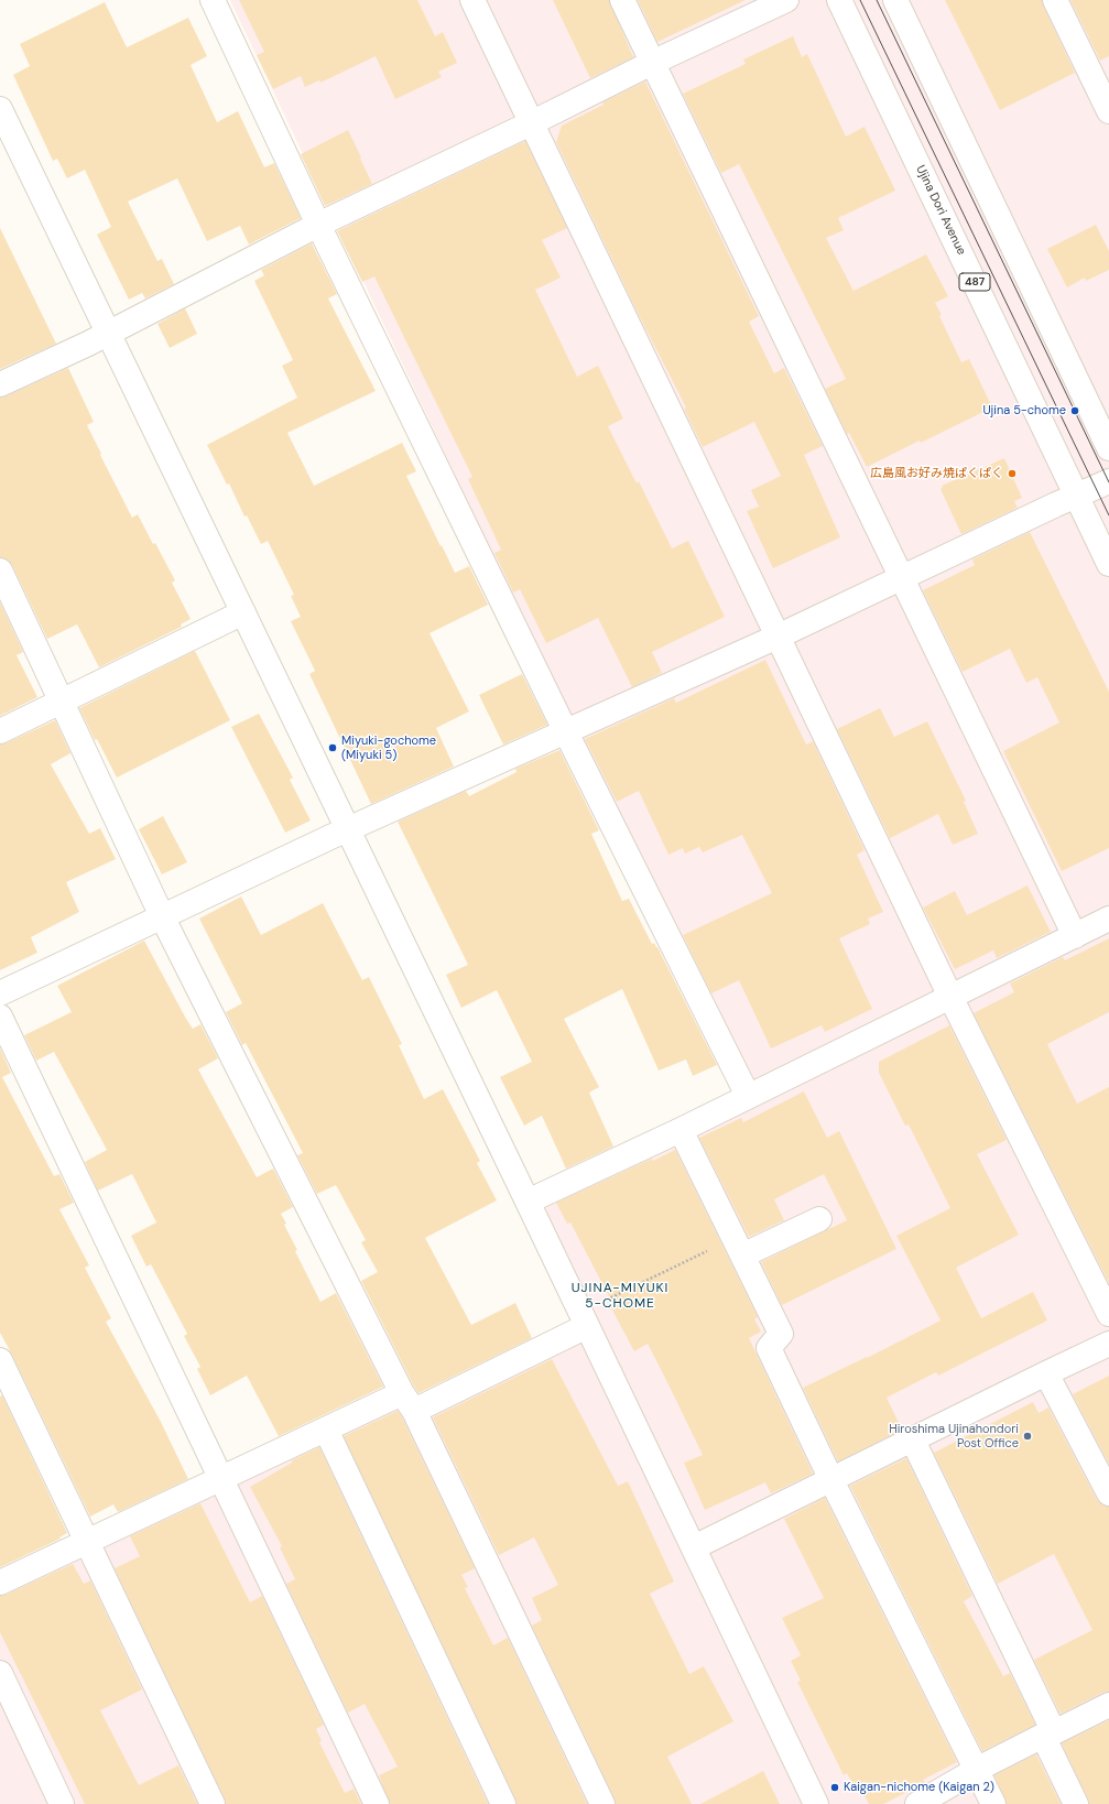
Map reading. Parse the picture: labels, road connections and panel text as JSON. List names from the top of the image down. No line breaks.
{"streets":{"main road":["Ujina Dori Avenue","487"]},"districts":["UJINA-MIYUKI 5-CHOME"],"places":["Ujina 5-chome","広島風お好み焼ぱくぱく","Miyuki-gochome (Miyuki 5)","Hiroshima Ujinahondori Post Office","Kaigan-nichome (Kaigan 2)"]}
